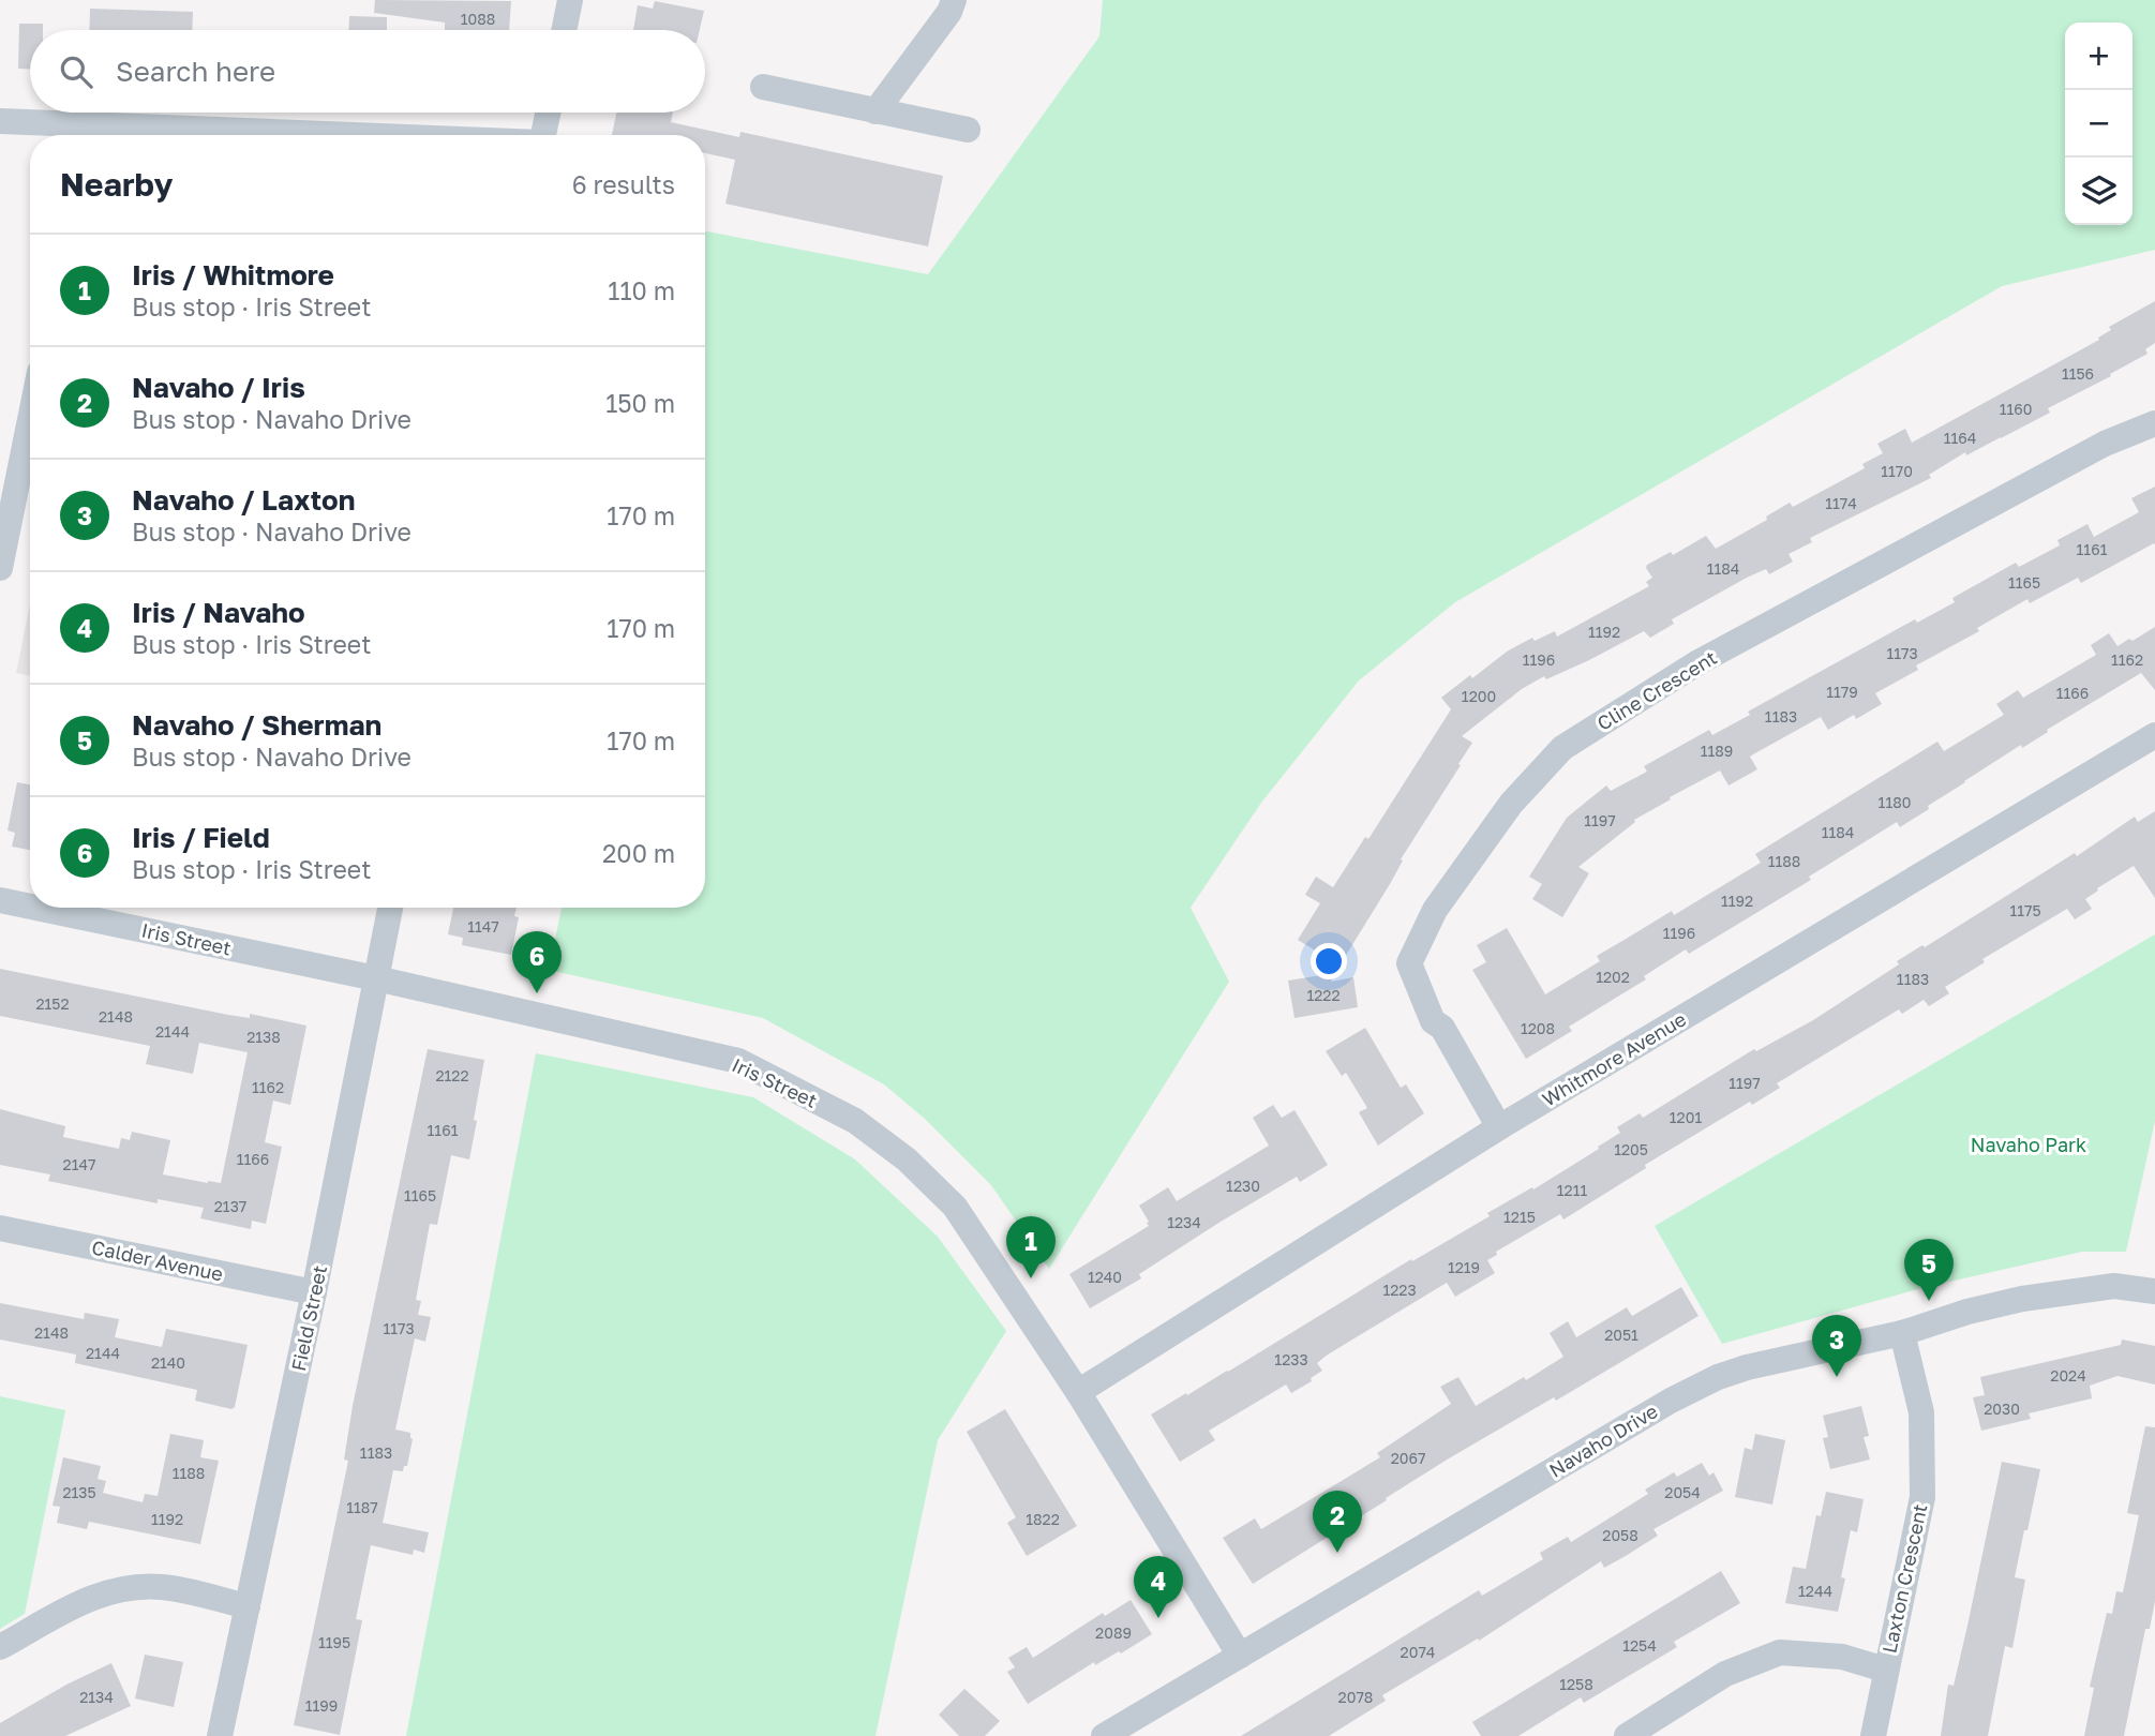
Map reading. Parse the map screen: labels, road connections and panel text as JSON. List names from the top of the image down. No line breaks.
{"streets":{"street":["Cline Crescent","Iris Street","Whitmore Avenue","Calder Avenue","Field Street","Navaho Drive","Laxton Crescent"]},"crossings":[["Cline Crescent","Whitmore Avenue"],["Iris Street","Whitmore Avenue"],["Iris Street","Field Street"],["Iris Street","Navaho Drive"],["Calder Avenue","Field Street"],["Navaho Drive","Laxton Crescent"]],"parks":["Navaho Park"],"house_numbers":["1088","1156","1160","1164","1170","1174","1161","1184","1165","1192","1173","1196","1162","1179","1166","1200","1183","1189","1180","1197","1184","1188","1192","1175","1147","1196","1202","1183","1222","2152","2148","1208","2144","2138","2122","1197","1162","1201","1161","1205","1166","2147","1230","1211","1165","2137","1215","1234","1219","1240","1223","1173","2148","2051","2144","1233","2140","2024","2030","1183","2067","1188","2135","2054","1187","1192","1822","2058","1244","2089","1195","1254","2074","1258","2134","2078","1199"],"page":{"map_buttons":["+","−"],"search":"Search here","heading":["Nearby","6 results"],"list":[{"mark":"1","name":"Iris / Whitmore","note":"Bus stop · Iris Street","value":"110 m"},{"mark":"2","name":"Navaho / Iris","note":"Bus stop · Navaho Drive","value":"150 m"},{"mark":"3","name":"Navaho / Laxton","note":"Bus stop · Navaho Drive","value":"170 m"},{"mark":"4","name":"Iris / Navaho","note":"Bus stop · Iris Street","value":"170 m"},{"mark":"5","name":"Navaho / Sherman","note":"Bus stop · Navaho Drive","value":"170 m"},{"mark":"6","name":"Iris / Field","note":"Bus stop · Iris Street","value":"200 m"}],"pins":["6","1","5","3","2","4"]}}
